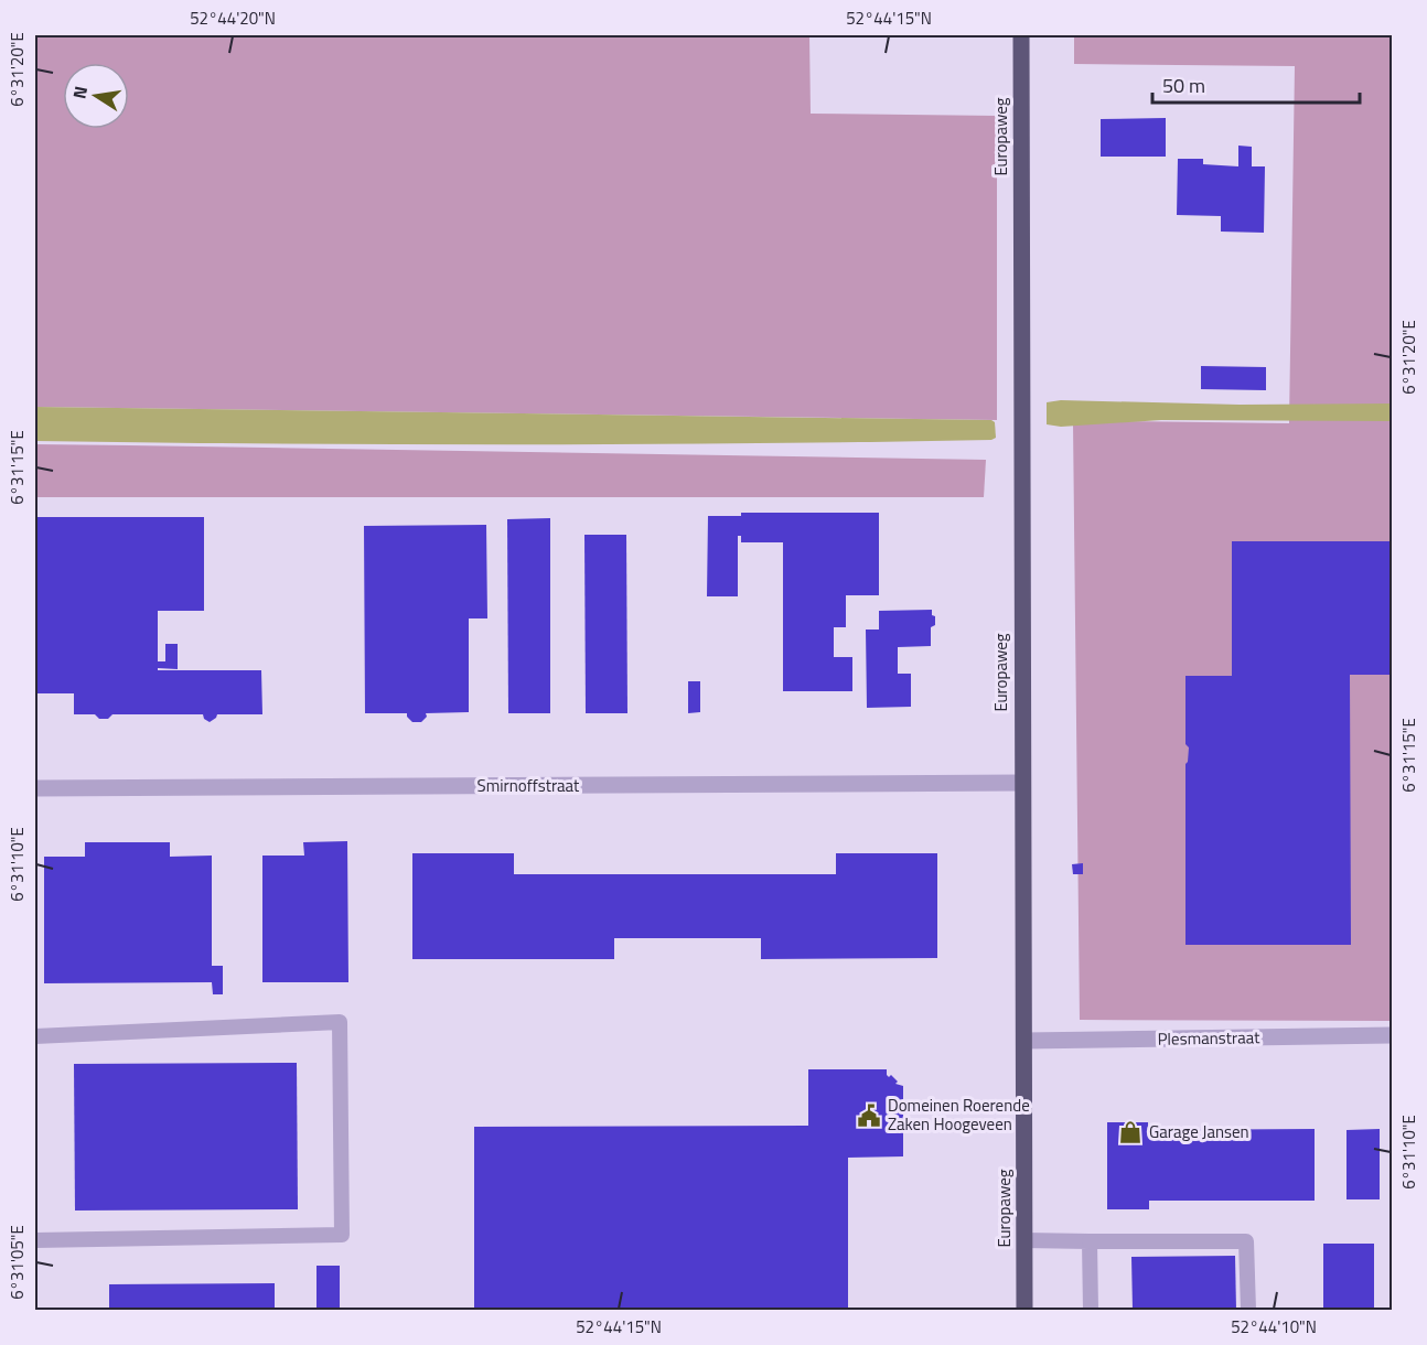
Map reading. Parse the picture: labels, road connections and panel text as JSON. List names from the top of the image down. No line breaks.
{"streets":{"main road":["Europaweg"],"street":["Smirnoffstraat","Plesmanstraat"]},"crossings":[["Europaweg","Smirnoffstraat"],["Europaweg","Plesmanstraat"]],"places":{"public building":["Domeinen Roerende Zaken Hoogeveen"],"shop":["Garage Jansen"]},"scale_bar":"50 m","north":"left","coordinates":["52°44'20\"N","52°44'15\"N","6°31'20\"E","6°31'15\"E","6°31'10\"E","6°31'05\"E","52°44'10\"N"]}
